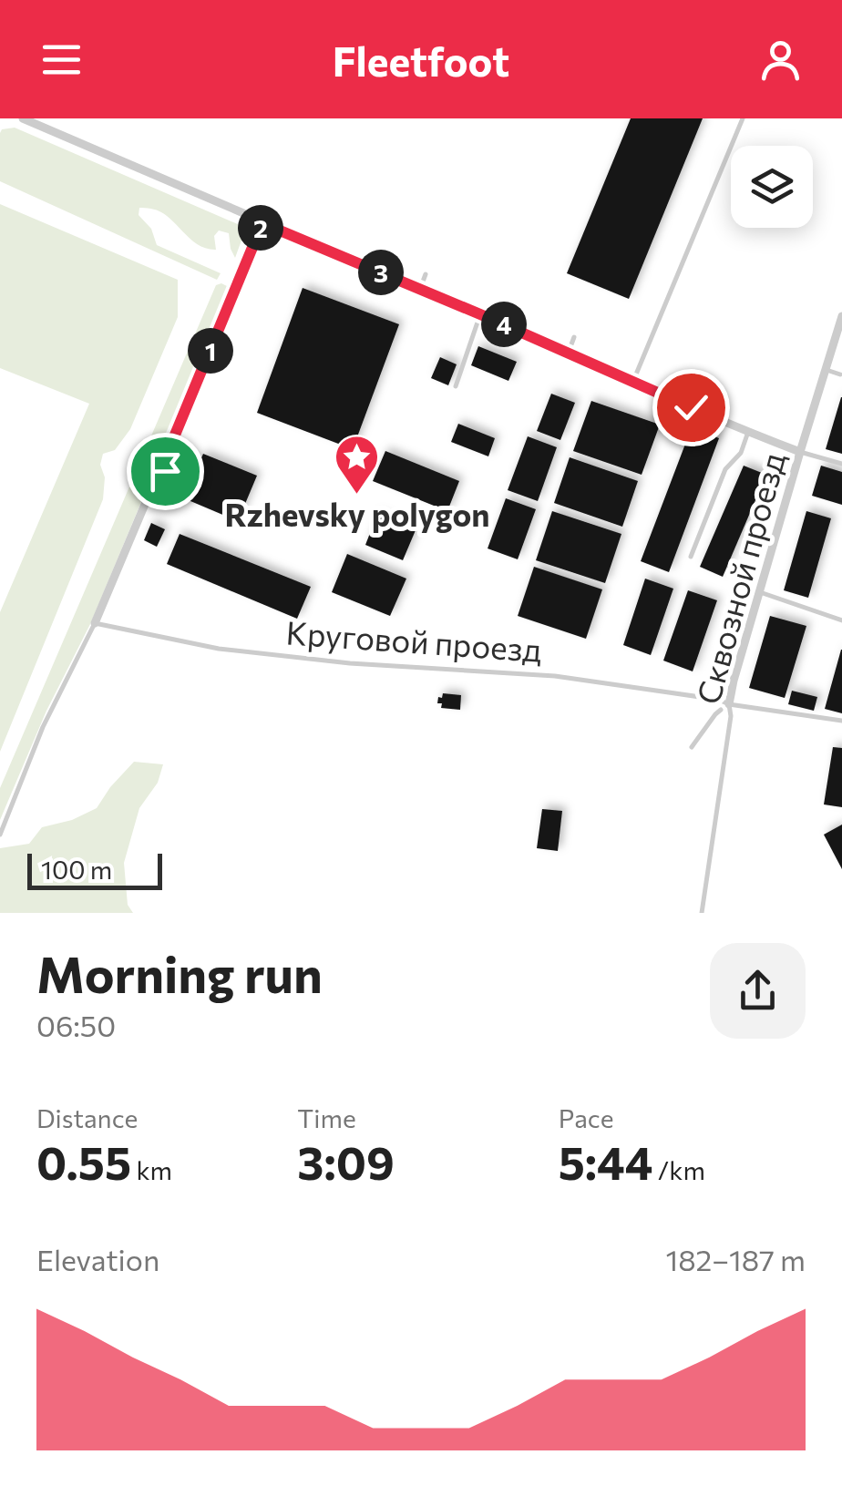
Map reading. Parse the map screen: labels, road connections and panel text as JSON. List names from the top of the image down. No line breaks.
{"streets":{"street":["Сквозной проезд"],"lane":["Круговой проезд"]},"crossings":[["Сквозной проезд","Круговой проезд"]],"places":{"place":["Rzhevsky polygon"]},"scale_bar":"100 m","page":{"header":"Fleetfoot","pins":["2","3","4","1"],"scale":"100 m","heading":["Morning run","06:50"],"stats":[["Distance","0.55 km"],["Time","3:09"],["Pace","5:44 /km"]],"chart":["Elevation","182–187 m"]}}
